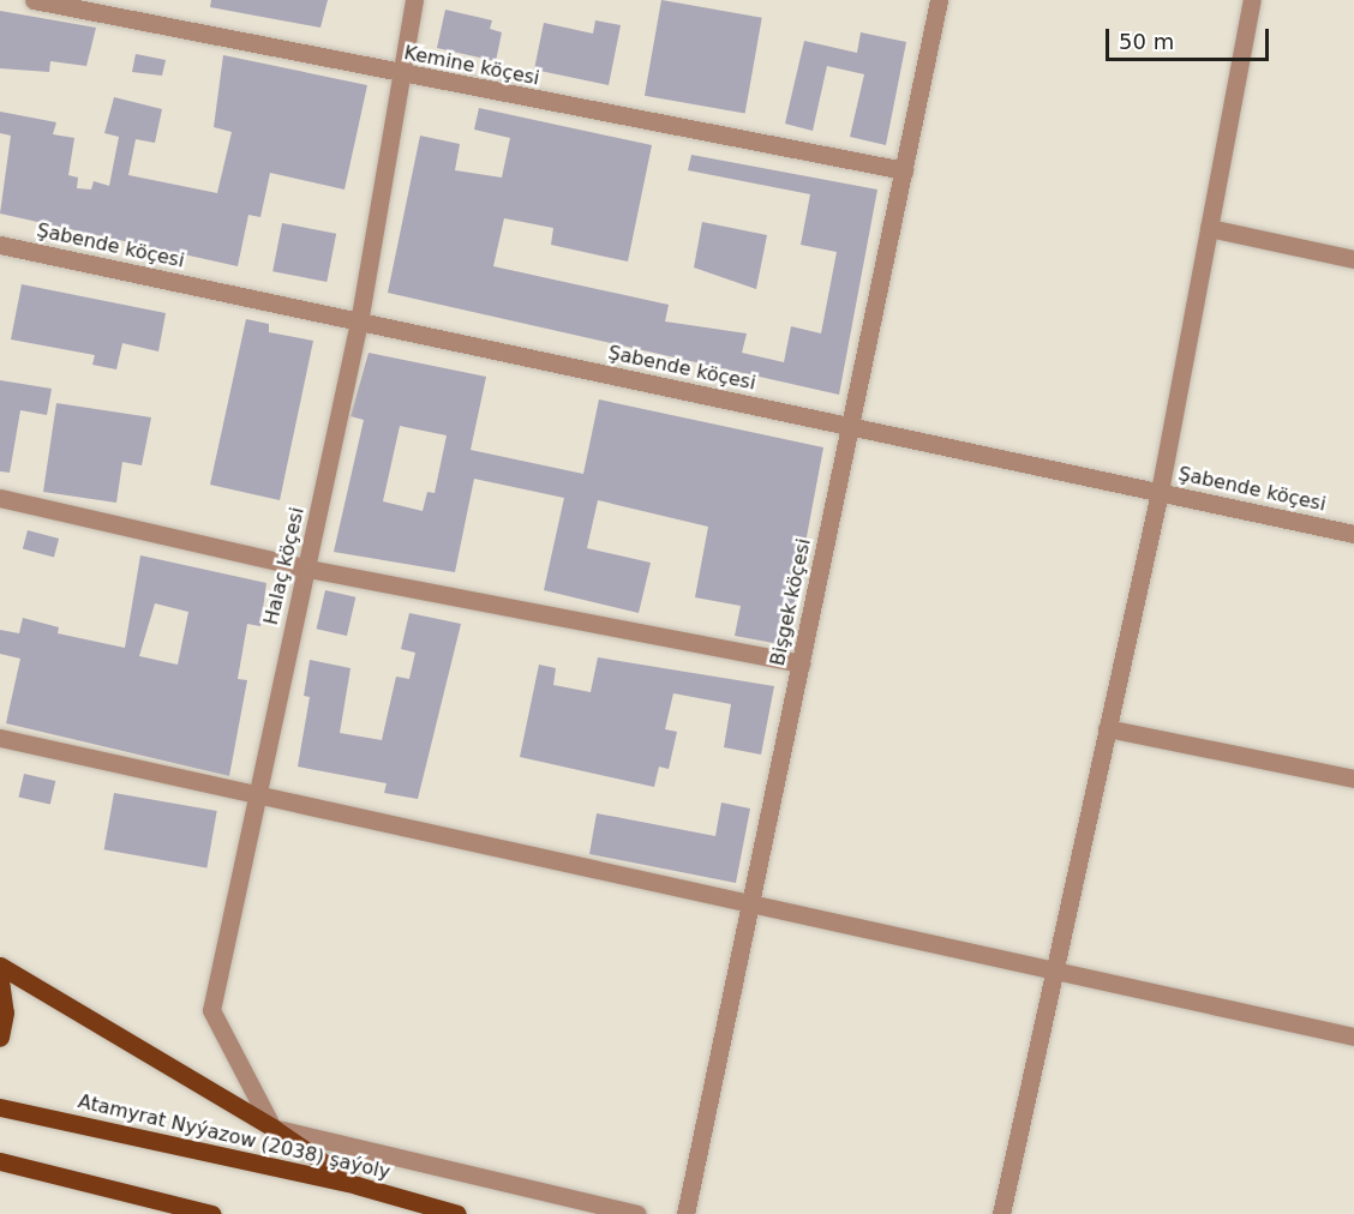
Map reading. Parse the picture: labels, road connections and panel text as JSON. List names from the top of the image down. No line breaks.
{"streets":{"main road":["Atamyrat Nyýazow (2038) şaýoly"],"street":["Kemine köçesi","Şabende köçesi","Halaç köçesi","Bişgek köçesi"]},"crossings":[["Kemine köçesi","Halaç köçesi"],["Kemine köçesi","Bişgek köçesi"],["Şabende köçesi","Halaç köçesi"],["Şabende köçesi","Bişgek köçesi"]],"scale_bar":"50 m"}
